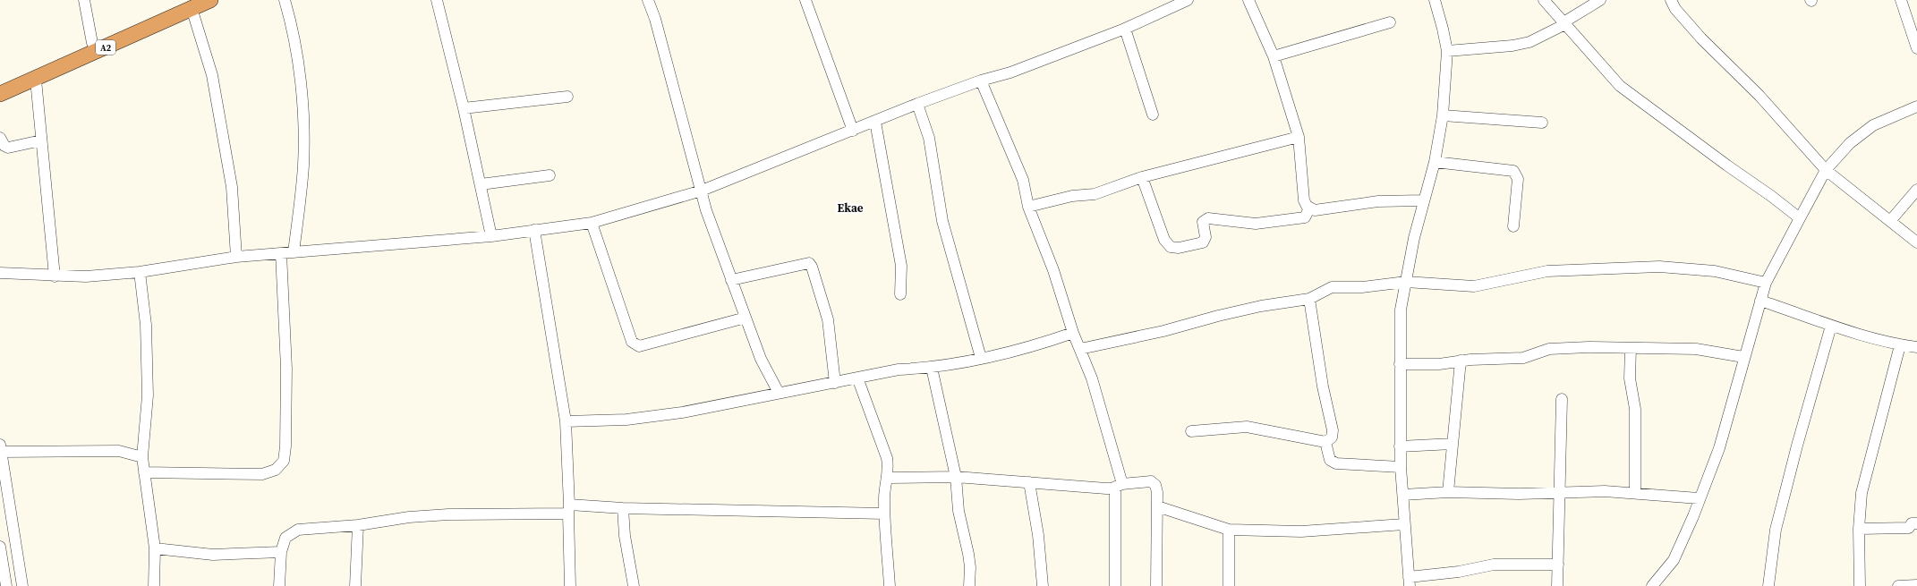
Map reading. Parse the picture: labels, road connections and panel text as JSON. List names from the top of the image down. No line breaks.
{"streets":{"highway":["A2"]},"districts":["Ekae"]}
